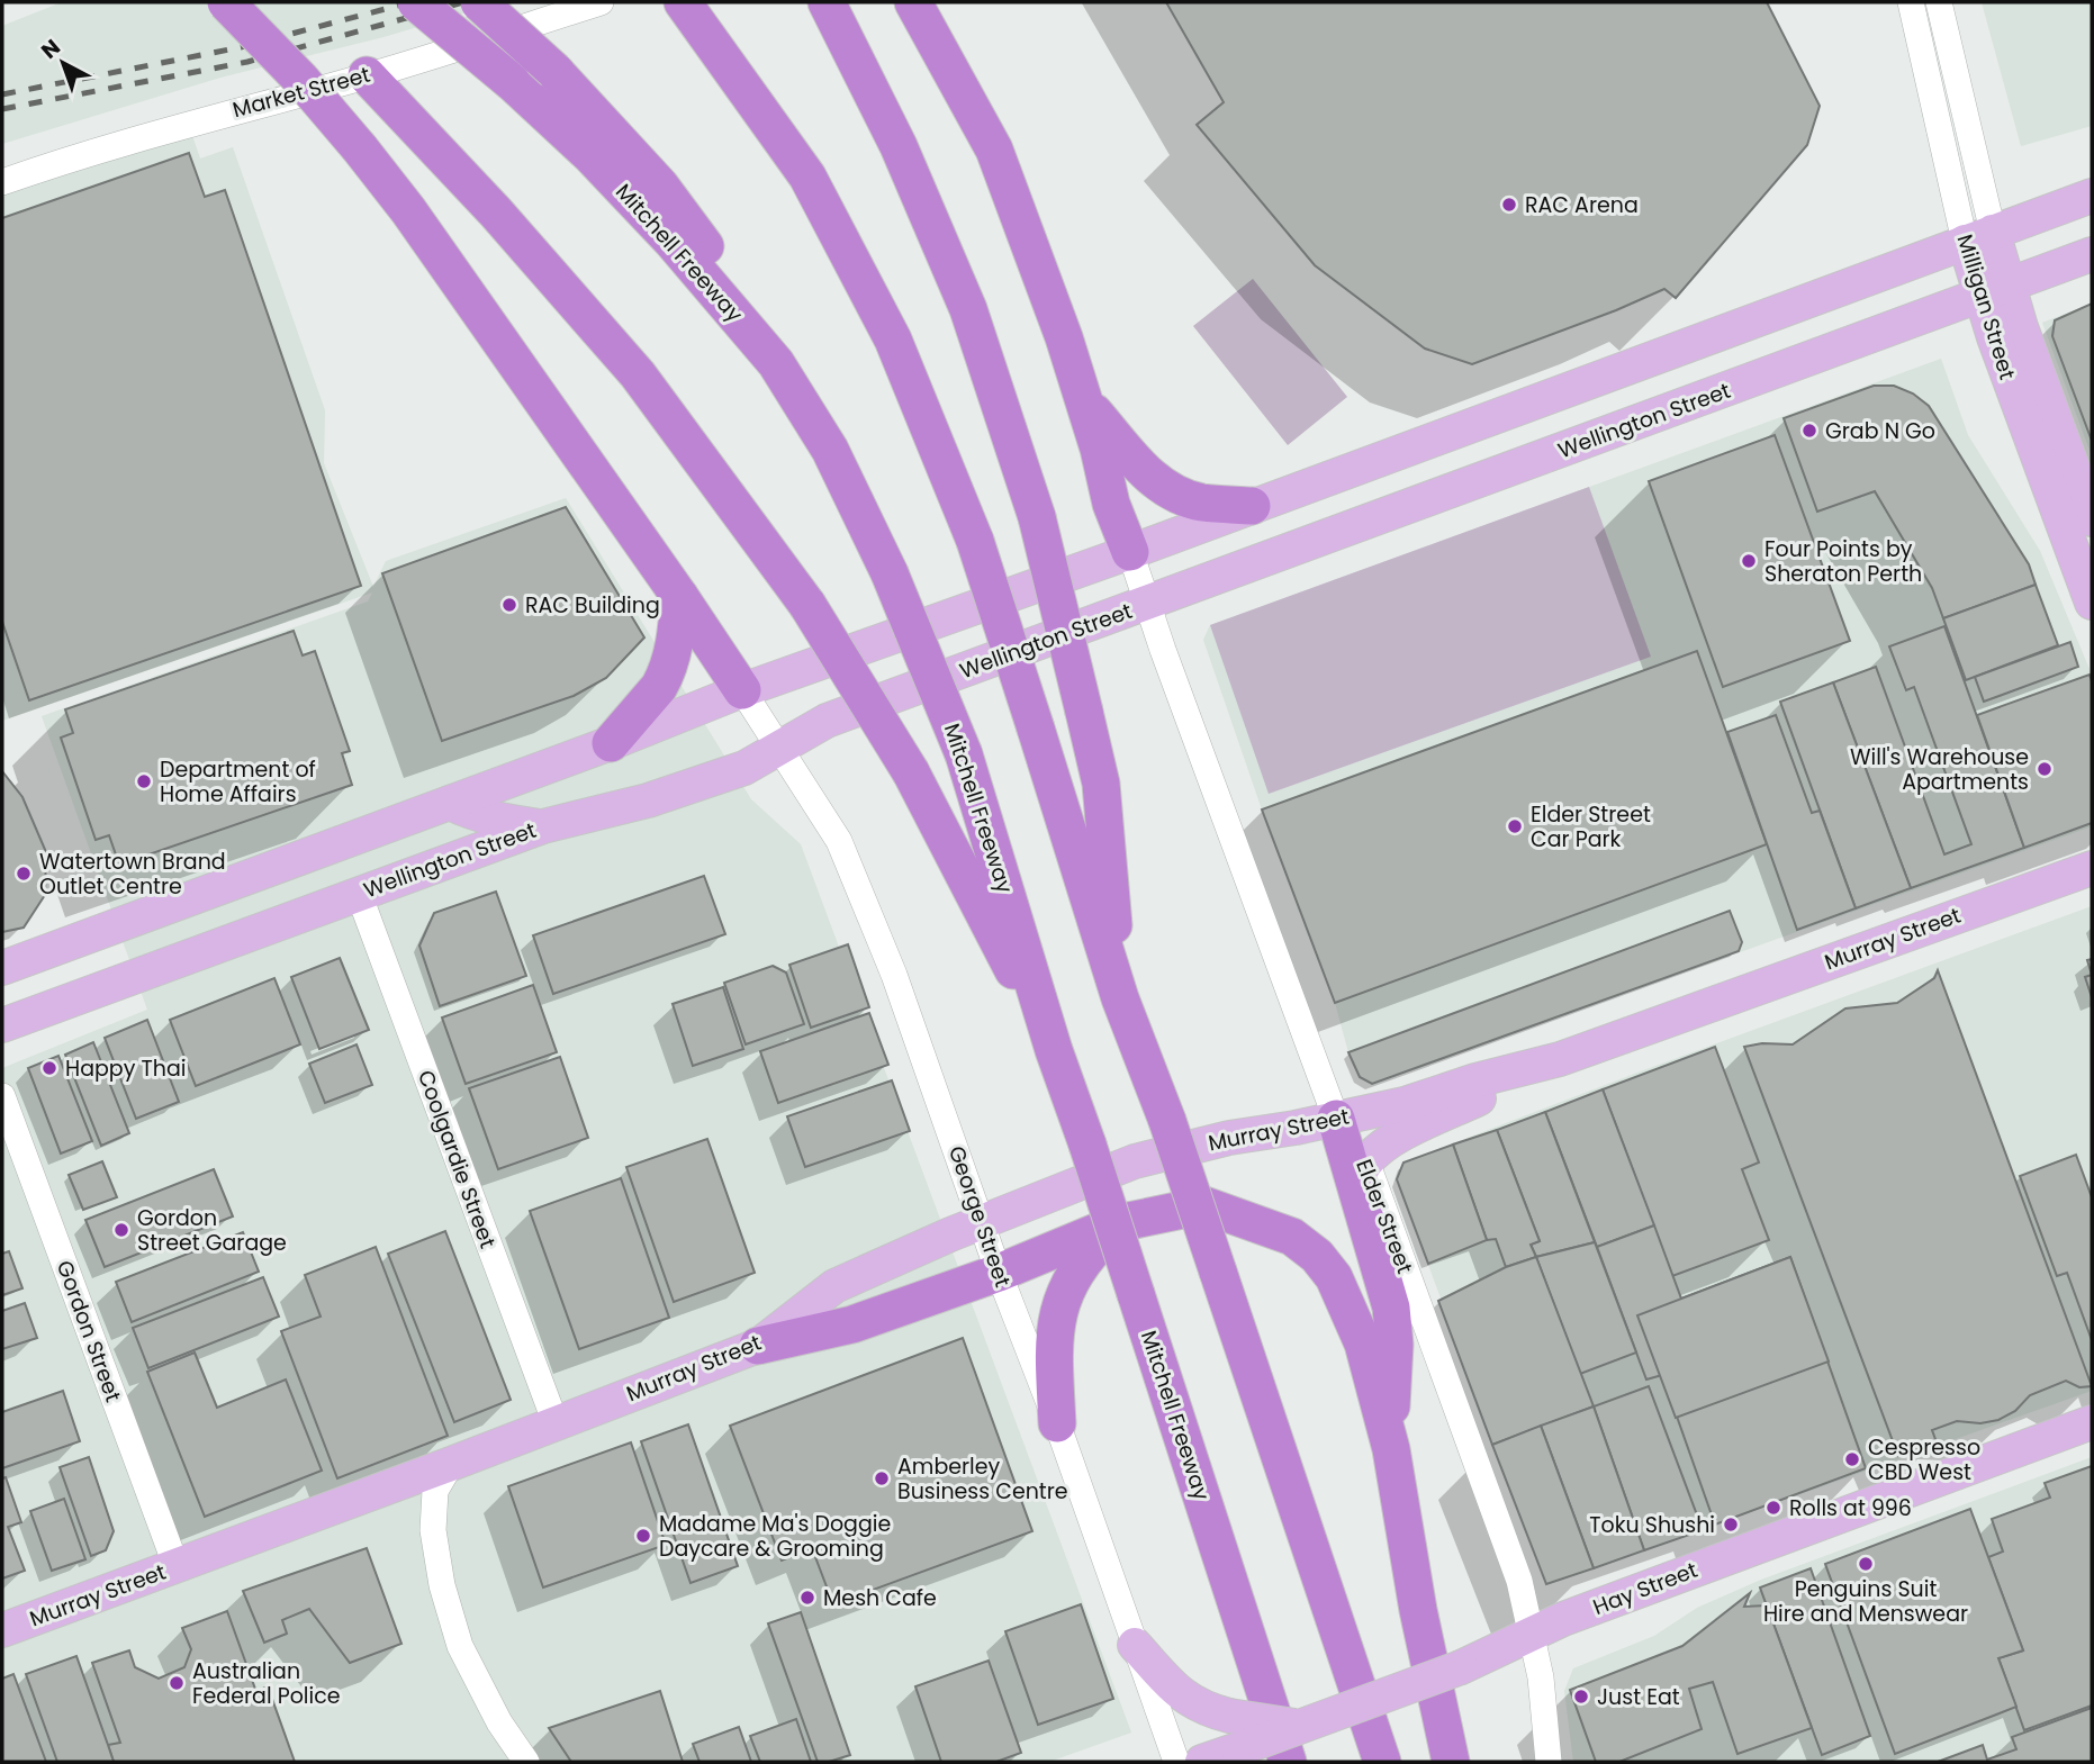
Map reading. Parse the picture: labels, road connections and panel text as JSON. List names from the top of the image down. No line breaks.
{"streets":{"highway":["Mitchell Freeway"],"main road":["Milligan Street","Wellington Street","Murray Street","Hay Street"],"street":["Market Street","Coolgardie Street","George Street","Elder Street","Gordon Street"]},"crossings":[["Milligan Street","Wellington Street"],["Wellington Street","Coolgardie Street"],["Wellington Street","George Street"],["Wellington Street","Elder Street"],["Murray Street","Coolgardie Street"],["Murray Street","George Street"],["Murray Street","Elder Street"],["Murray Street","Gordon Street"],["Elder Street","Hay Street"]],"places":["RAC Arena","Grab N Go","Four Points by Sheraton Perth","RAC Building","Will's Warehouse Apartments","Department of Home Affairs","Elder Street Car Park","Watertown Brand Outlet Centre","Happy Thai","Gordon Street Garage","Cespresso CBD West","Amberley Business Centre","Rolls at 996","Toku Shushi","Madame Ma's Doggie Daycare & Grooming","Penguins Suit Hire and Menswear","Mesh Cafe","Australian Federal Police","Just Eat"],"north":"top left"}
